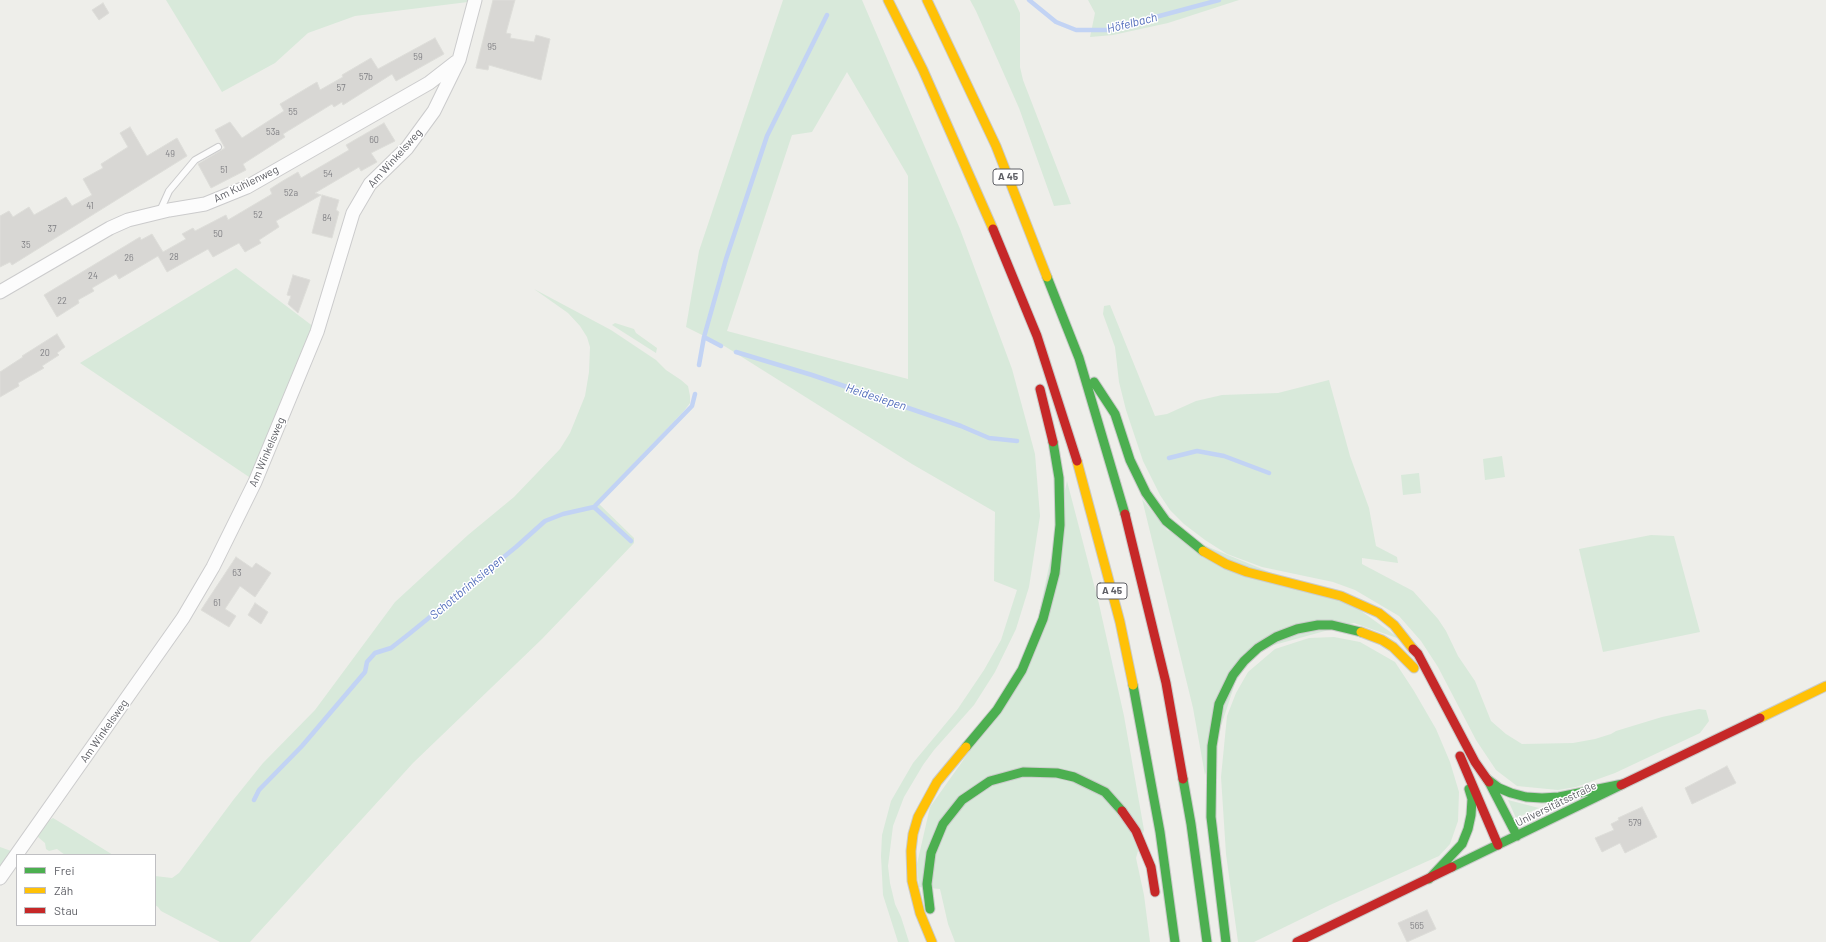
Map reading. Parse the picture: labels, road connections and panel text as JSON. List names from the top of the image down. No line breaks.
{"streets":{"main road":["A 45","Universitätsstraße"],"street":["Am Winkelsweg","Am Kuhlenweg"]},"crossings":[["Am Winkelsweg","Am Kuhlenweg"]],"water":["Höfelbach","Heidesiepen","Schottbrinksiepen"],"house_numbers":["95","59","57b","57","55","53a","60","49","51","54","52a","41","52","84","37","50","35","28","26","24","22","20","63","61","579","565"],"legend":["Frei","Zäh","Stau"]}
